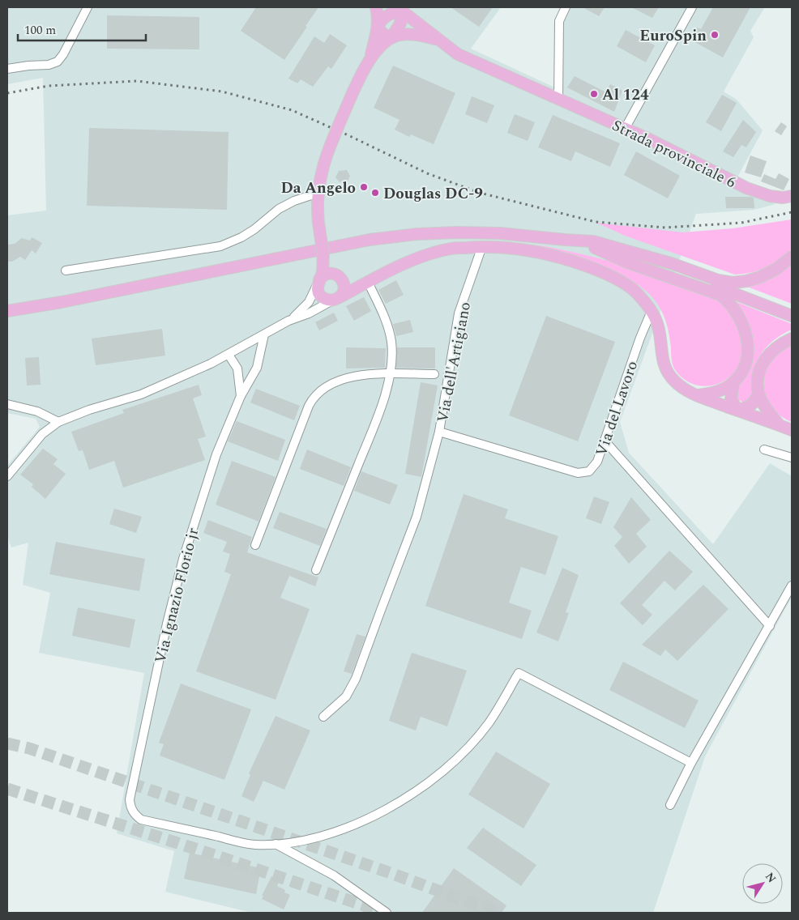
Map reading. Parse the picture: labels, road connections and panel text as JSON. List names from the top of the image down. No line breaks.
{"streets":{"main road":["Strada provinciale 6"],"street":["Via dell'Artigiano","Via del Lavoro","Via Ignazio Florio jr"]},"crossings":[["Via dell'Artigiano","Via del Lavoro"]],"places":["EuroSpin","Al 124","Da Angelo","Douglas DC-9"],"scale_bar":"100 m","north":"top right"}
